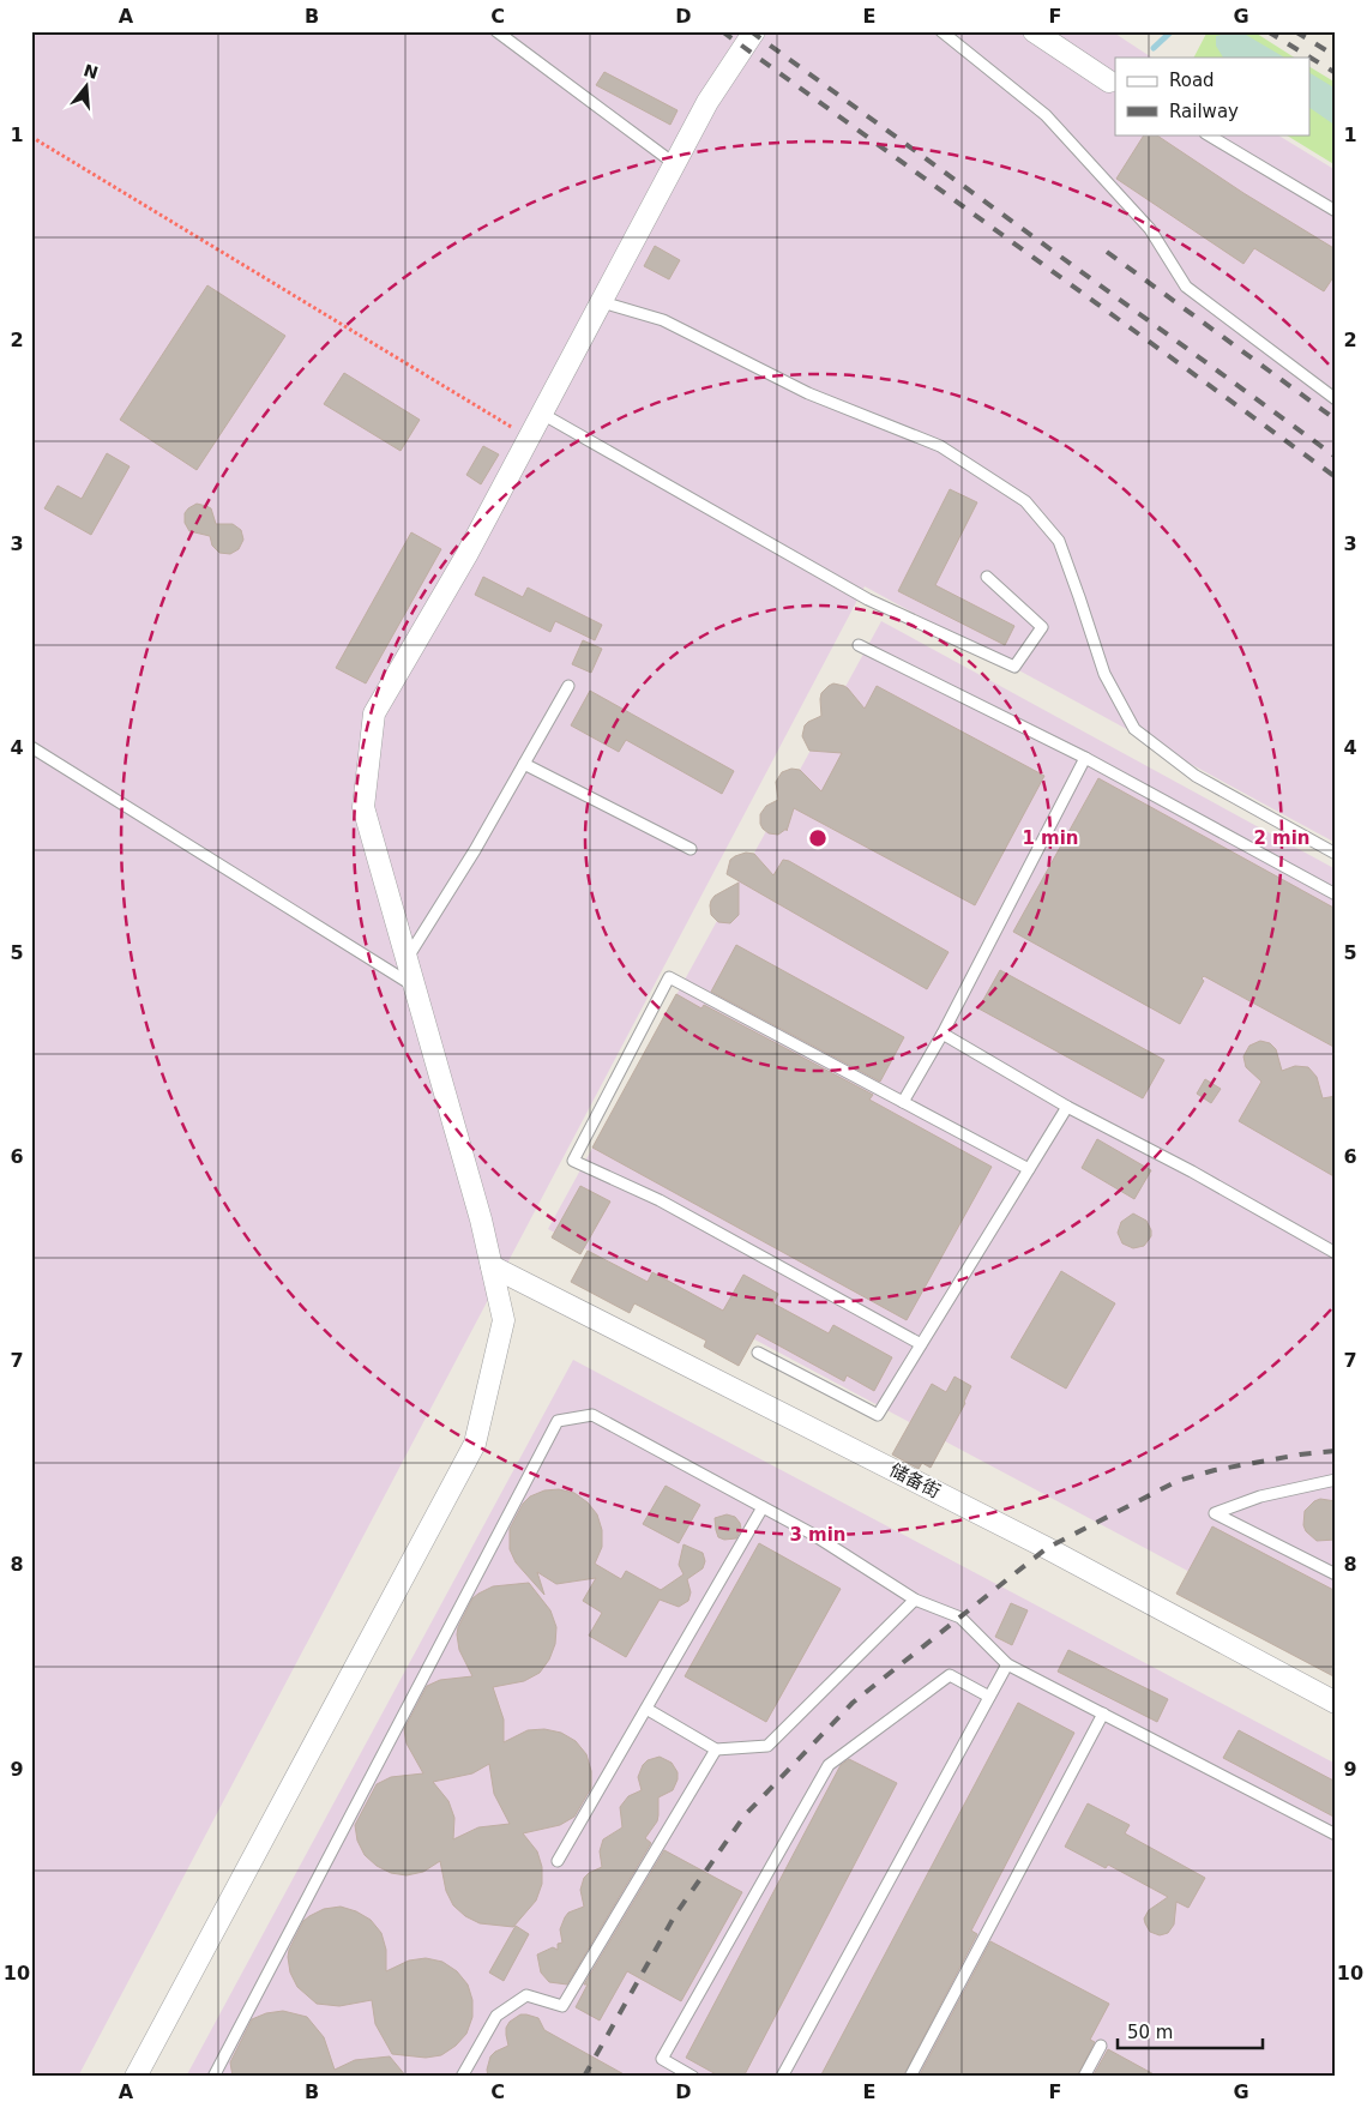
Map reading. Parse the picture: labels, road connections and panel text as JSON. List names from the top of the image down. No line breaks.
{"streets":{"street":["储备街"]},"legend":["Road","Railway"],"scale_bar":"50 m","north":"top","grid":{"columns":["A","B","C","D","E","F","G"],"rows":["1","2","3","4","5","6","7","8","9","10"]},"rings":["1 min","2 min","3 min"]}
